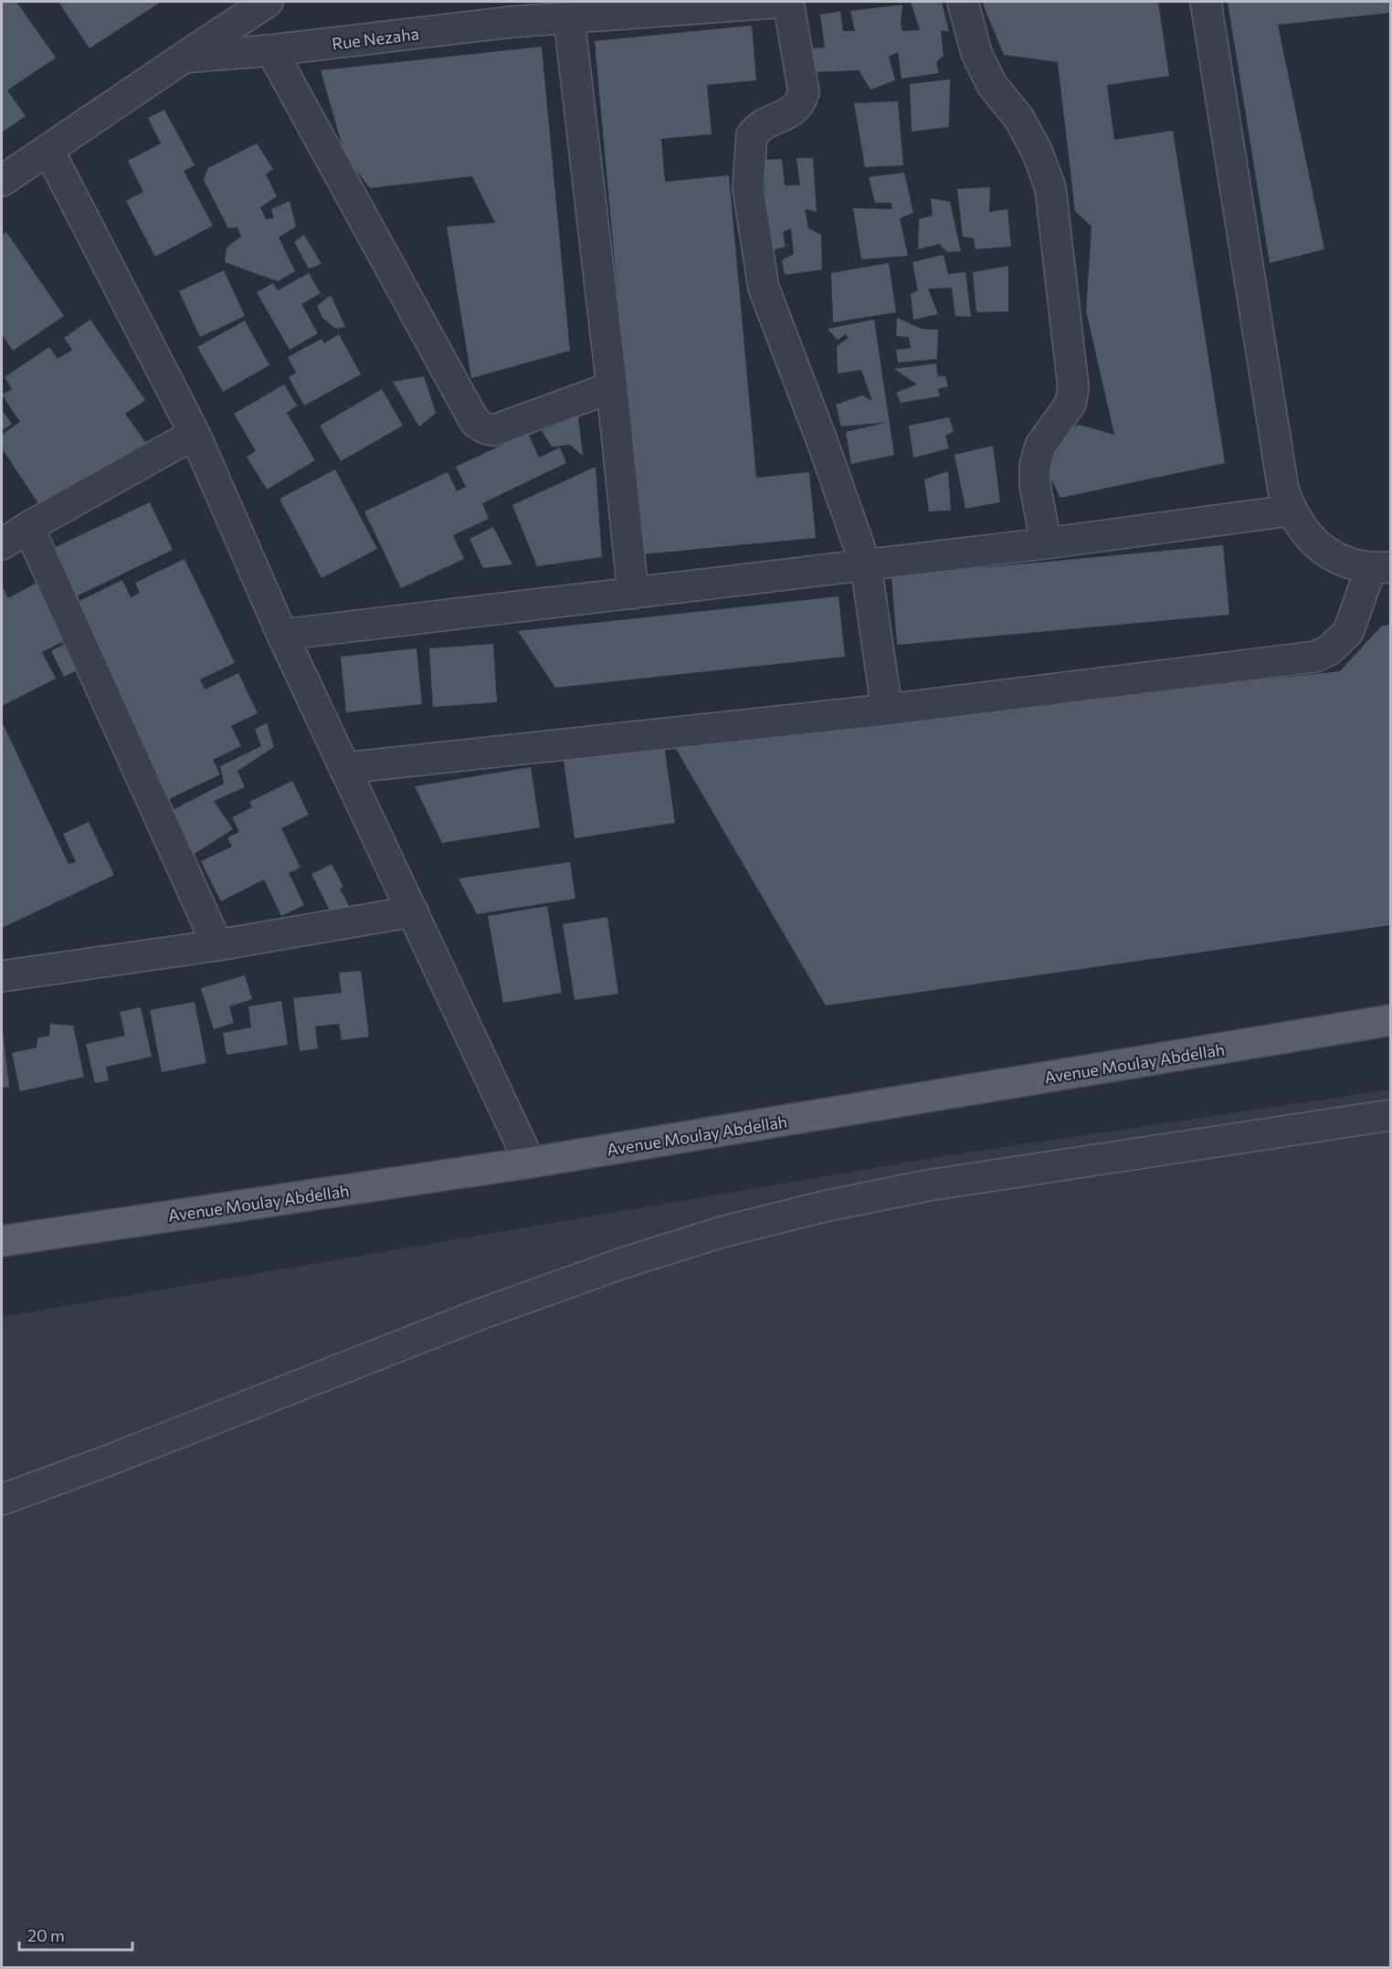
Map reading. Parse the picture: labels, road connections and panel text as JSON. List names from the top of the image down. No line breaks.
{"streets":{"main road":["Avenue Moulay Abdellah"],"street":["Rue Nezaha"]},"scale_bar":"20 m"}
